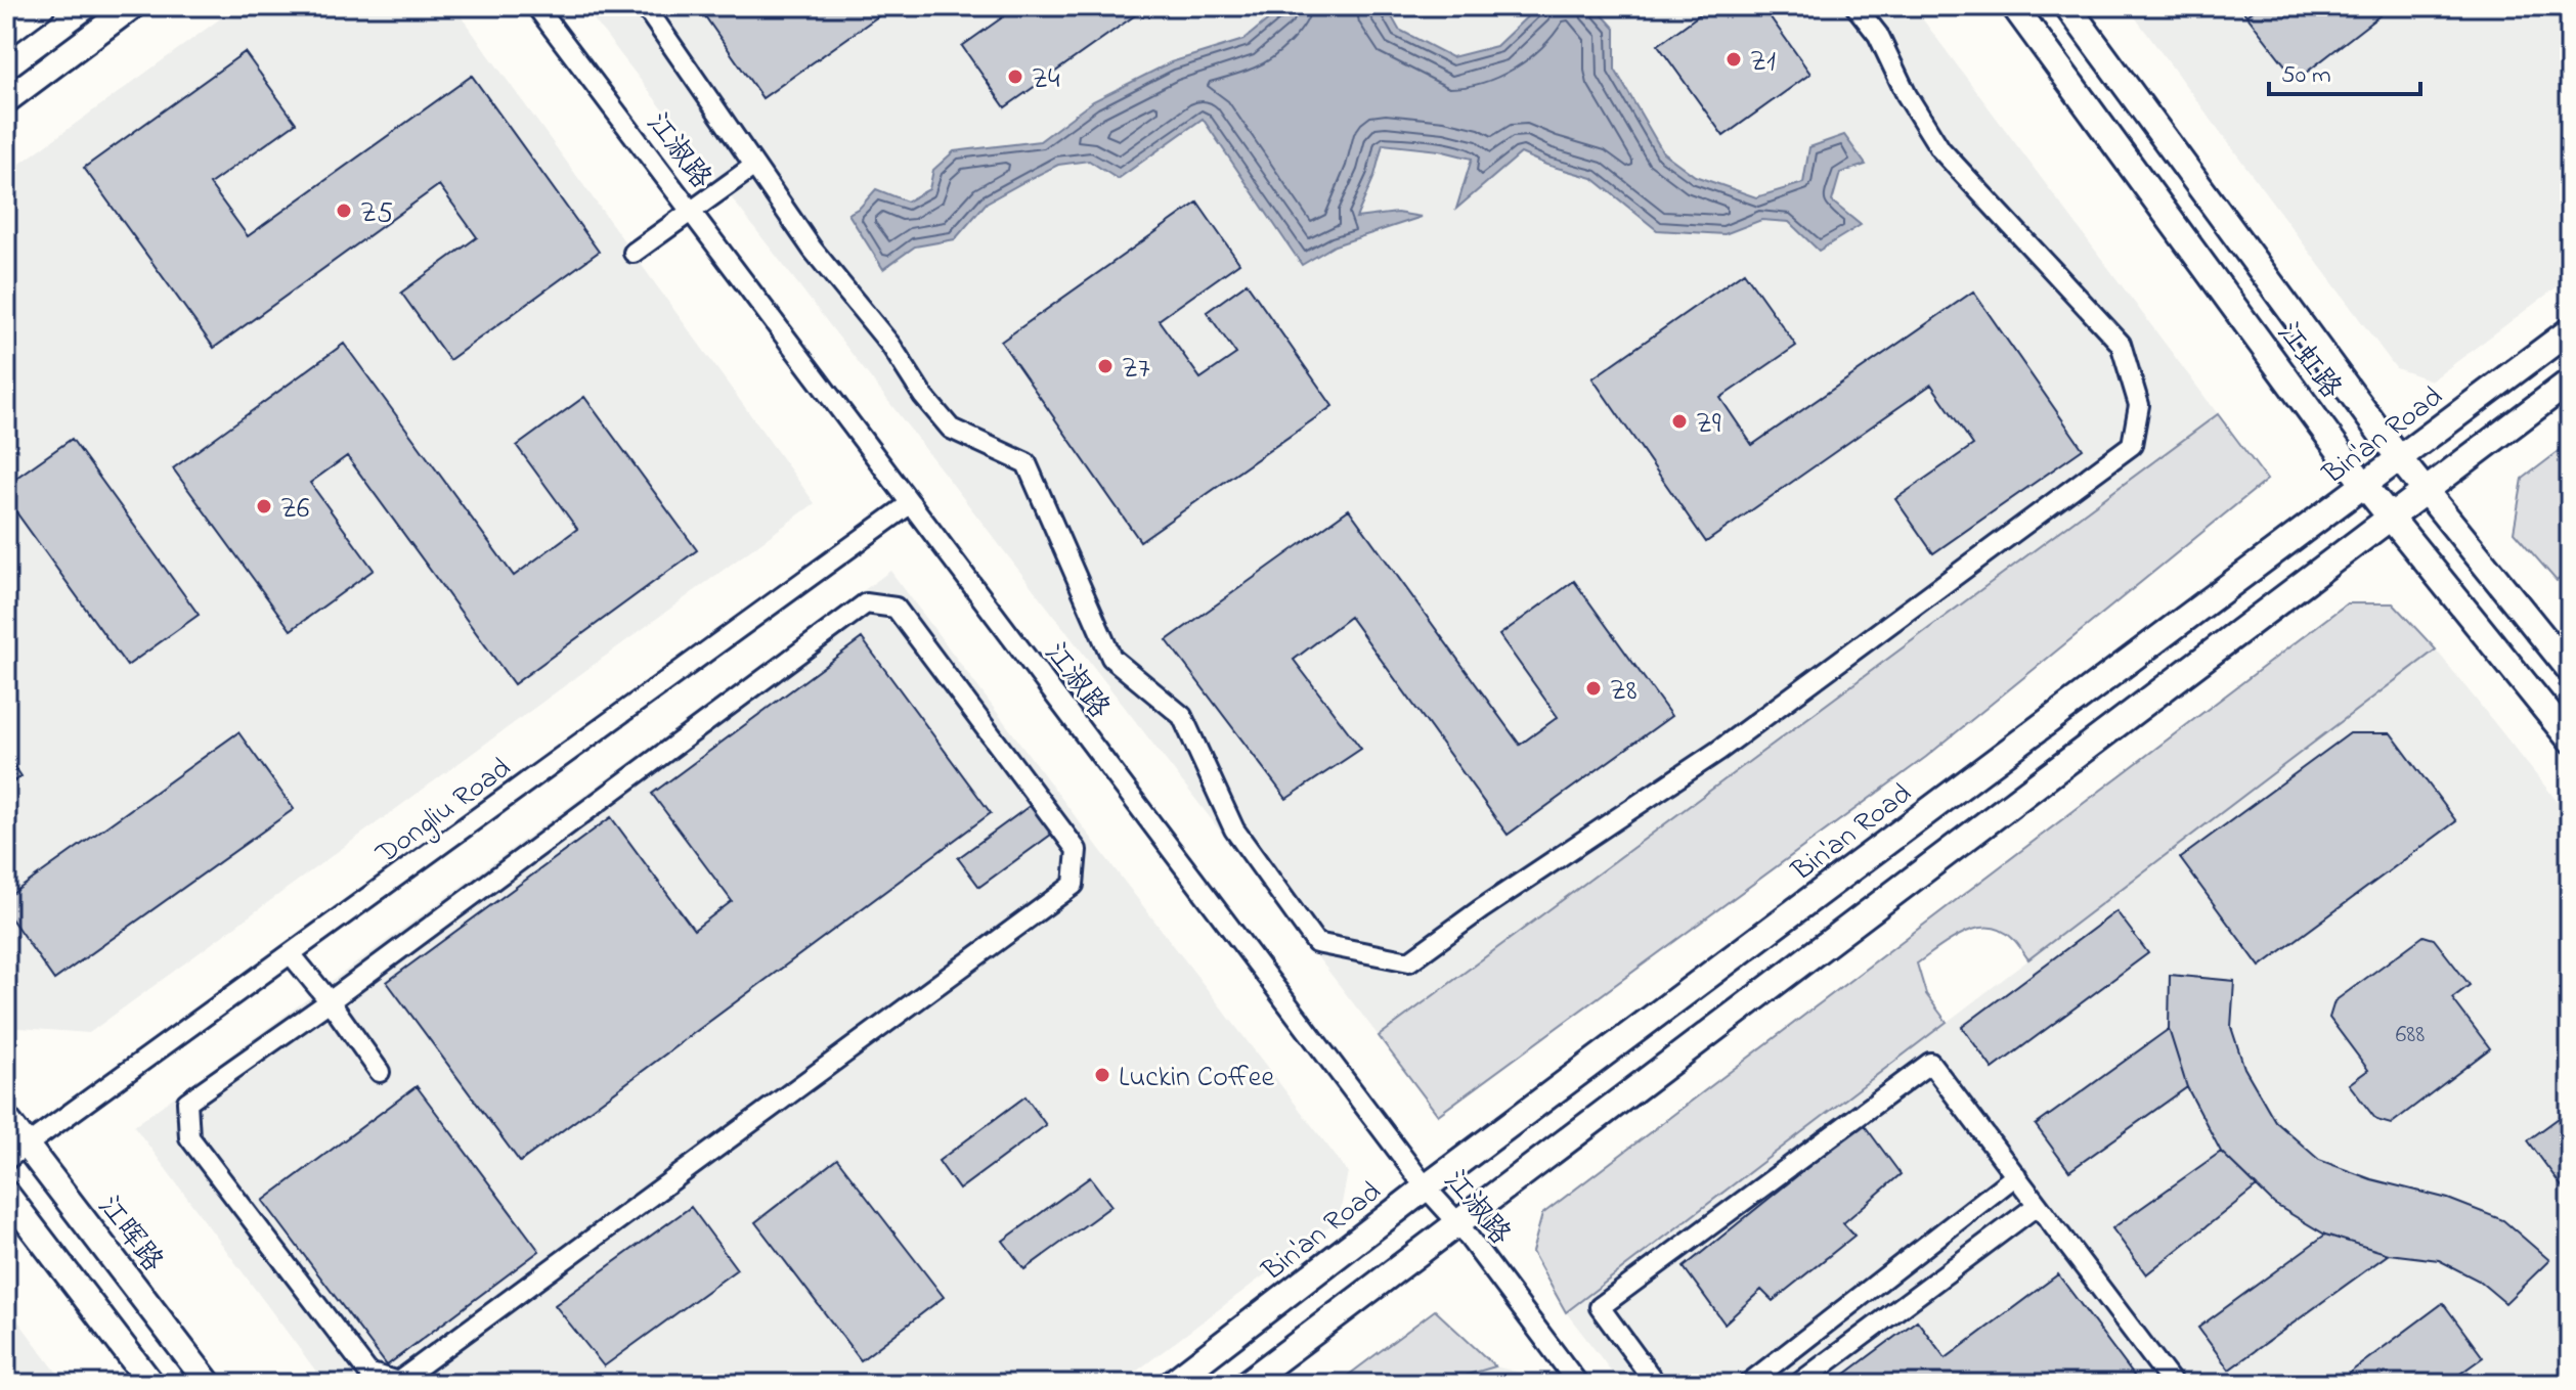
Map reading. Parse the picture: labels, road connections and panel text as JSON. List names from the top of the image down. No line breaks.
{"streets":{"main road":["江虹路","Bin'an Road","江晖路"],"street":["江淑路","Dongliu Road"]},"crossings":[["江淑路","Bin'an Road"],["江淑路","Dongliu Road"],["江虹路","Bin'an Road"],["Dongliu Road","江晖路"]],"places":["Z1","Z4","Z5","Z7","Z9","Z6","Z8","Luckin Coffee"],"house_numbers":["688"],"scale_bar":"50 m"}
